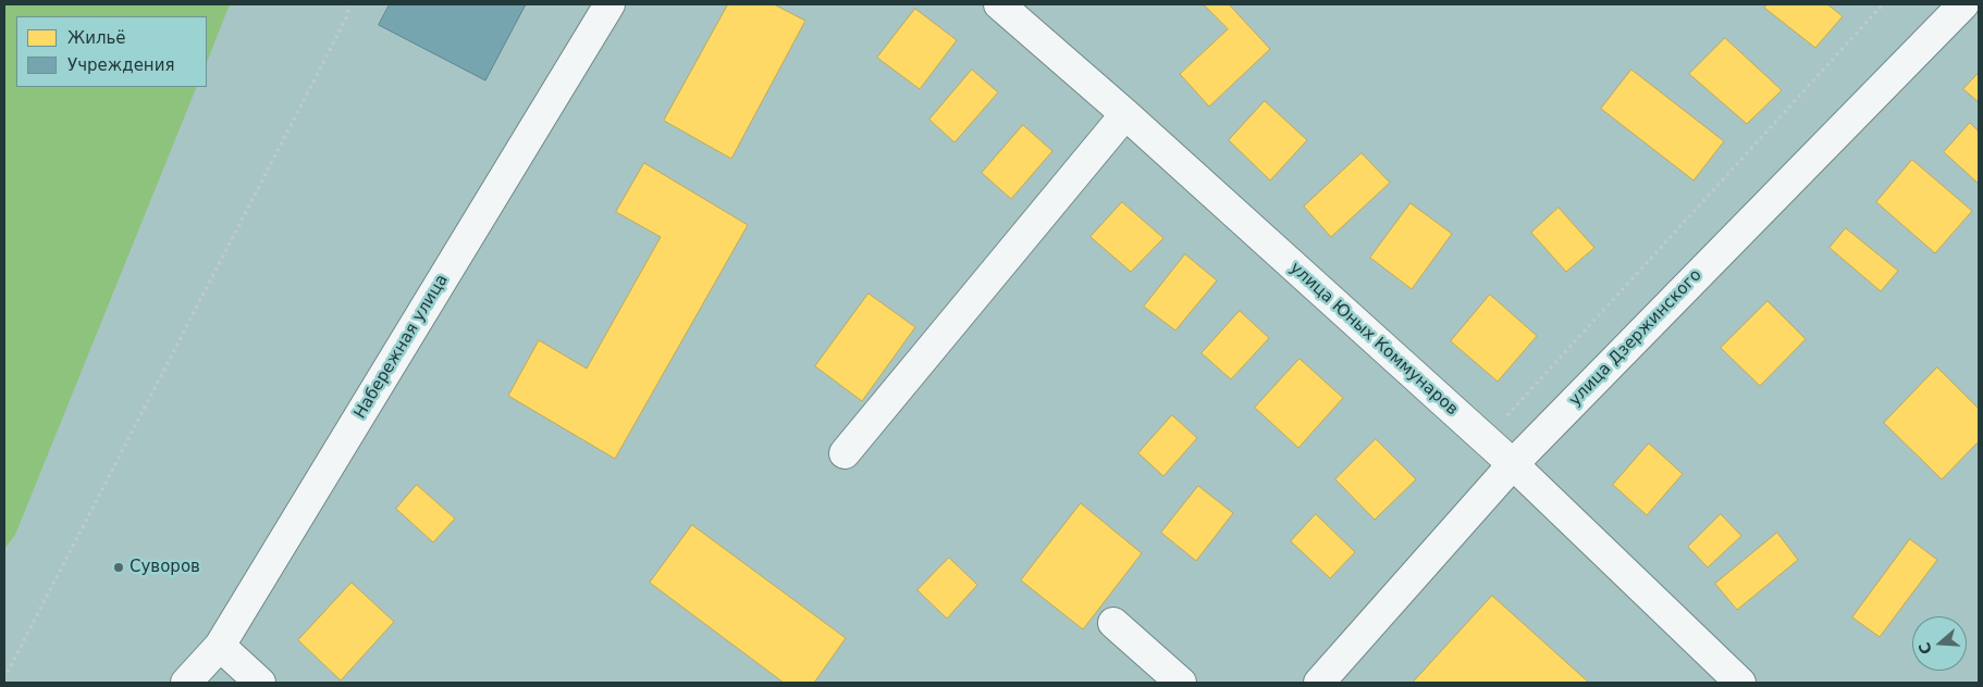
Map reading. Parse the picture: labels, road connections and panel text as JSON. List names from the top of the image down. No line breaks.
{"streets":{"street":["улица Дзержинского","улица Юных Коммунаров","Набережная улица"]},"crossings":[["улица Дзержинского","улица Юных Коммунаров"]],"places":["Суворов"],"legend":["Жильё","Учреждения"],"north":"left"}
